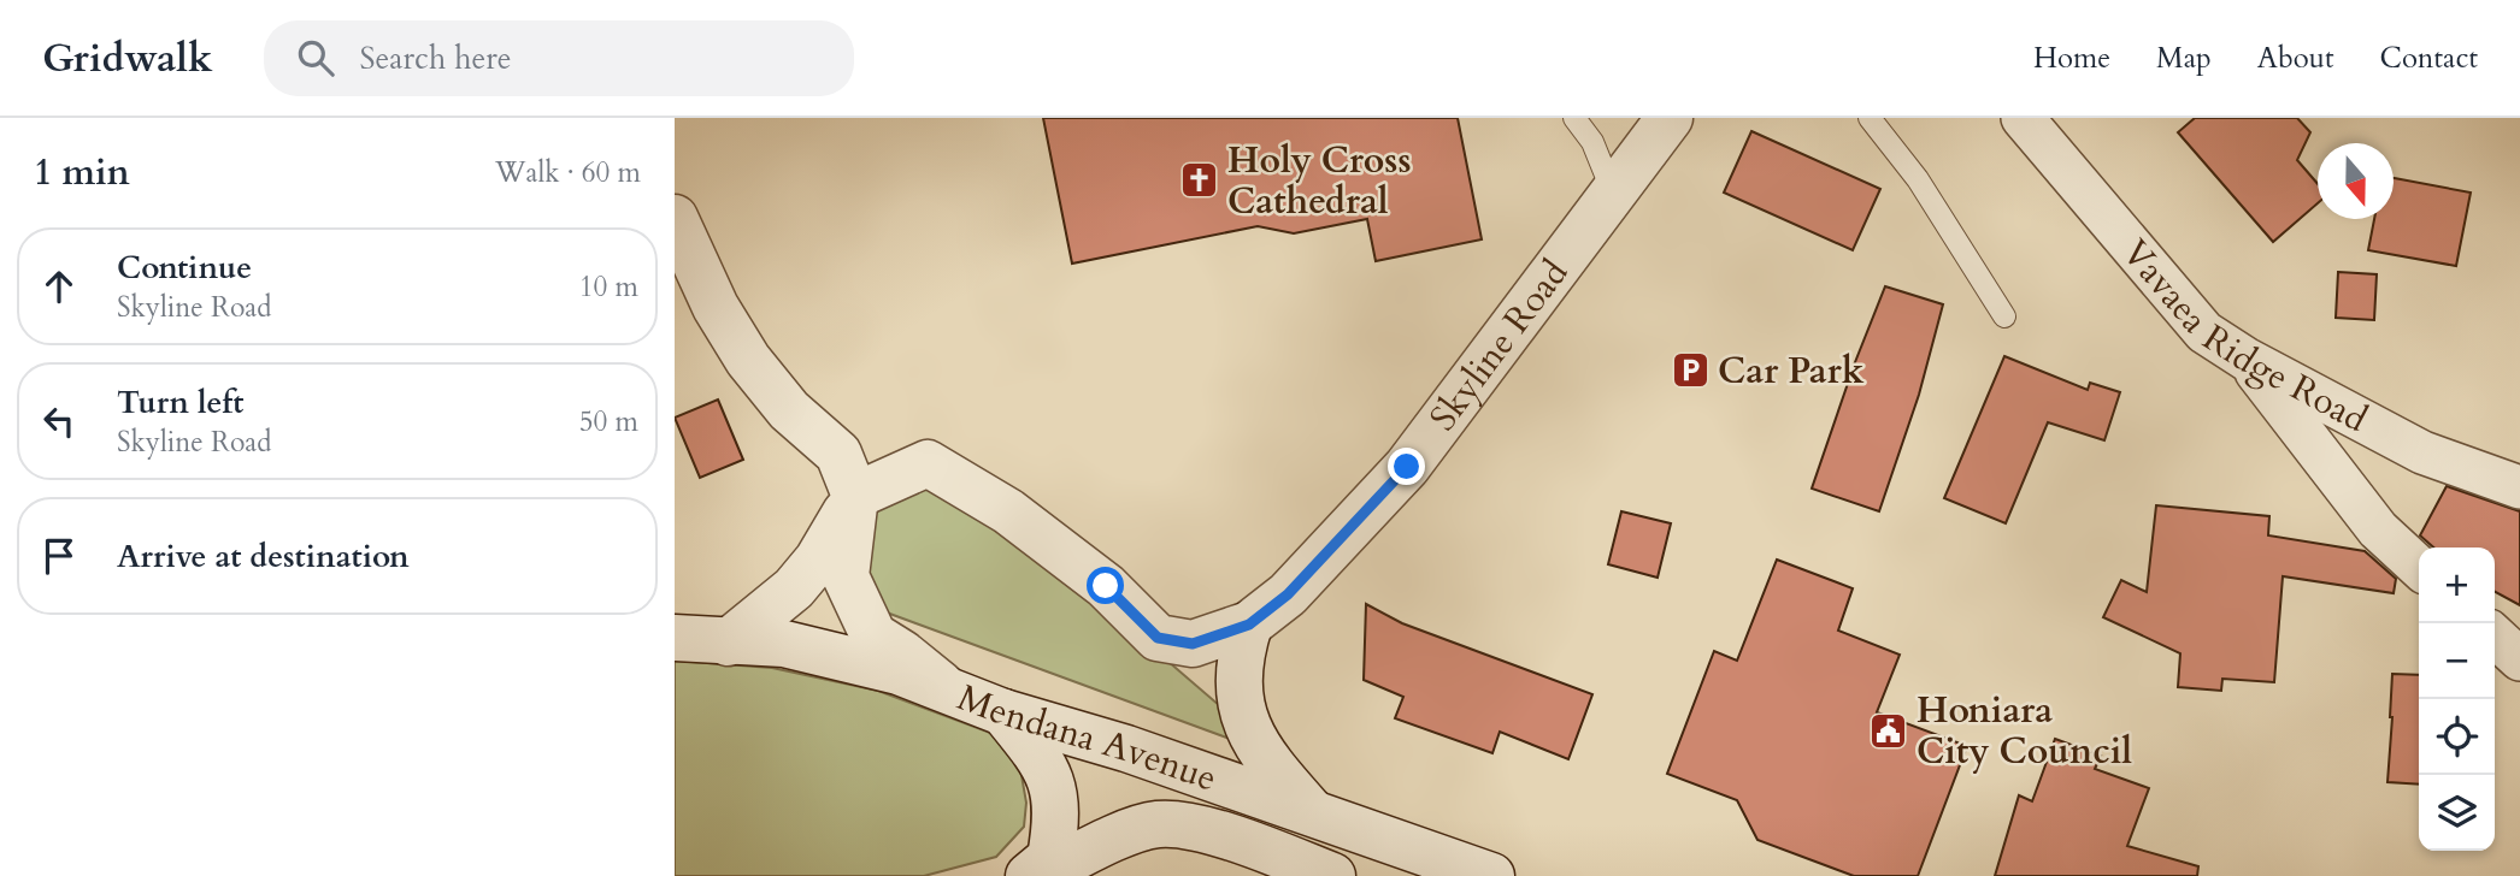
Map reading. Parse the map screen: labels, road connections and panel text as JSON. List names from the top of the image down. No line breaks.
{"streets":{"street":["Vavaea Ridge Road","Skyline Road","Mendana Avenue"]},"places":{"church":["Holy Cross Cathedral"],"parking":["Car Park"],"public building":["Honiara City Council"]},"north":"bottom","page":{"header":"Gridwalk","search":"Search here","nav":["Home","Map","About","Contact"],"heading":["1 min","Walk · 60 m"],"list":[["Continue","Skyline Road","10 m"],["Turn left","Skyline Road","50 m"],"Arrive at destination"],"map_buttons":["+","−"]}}
